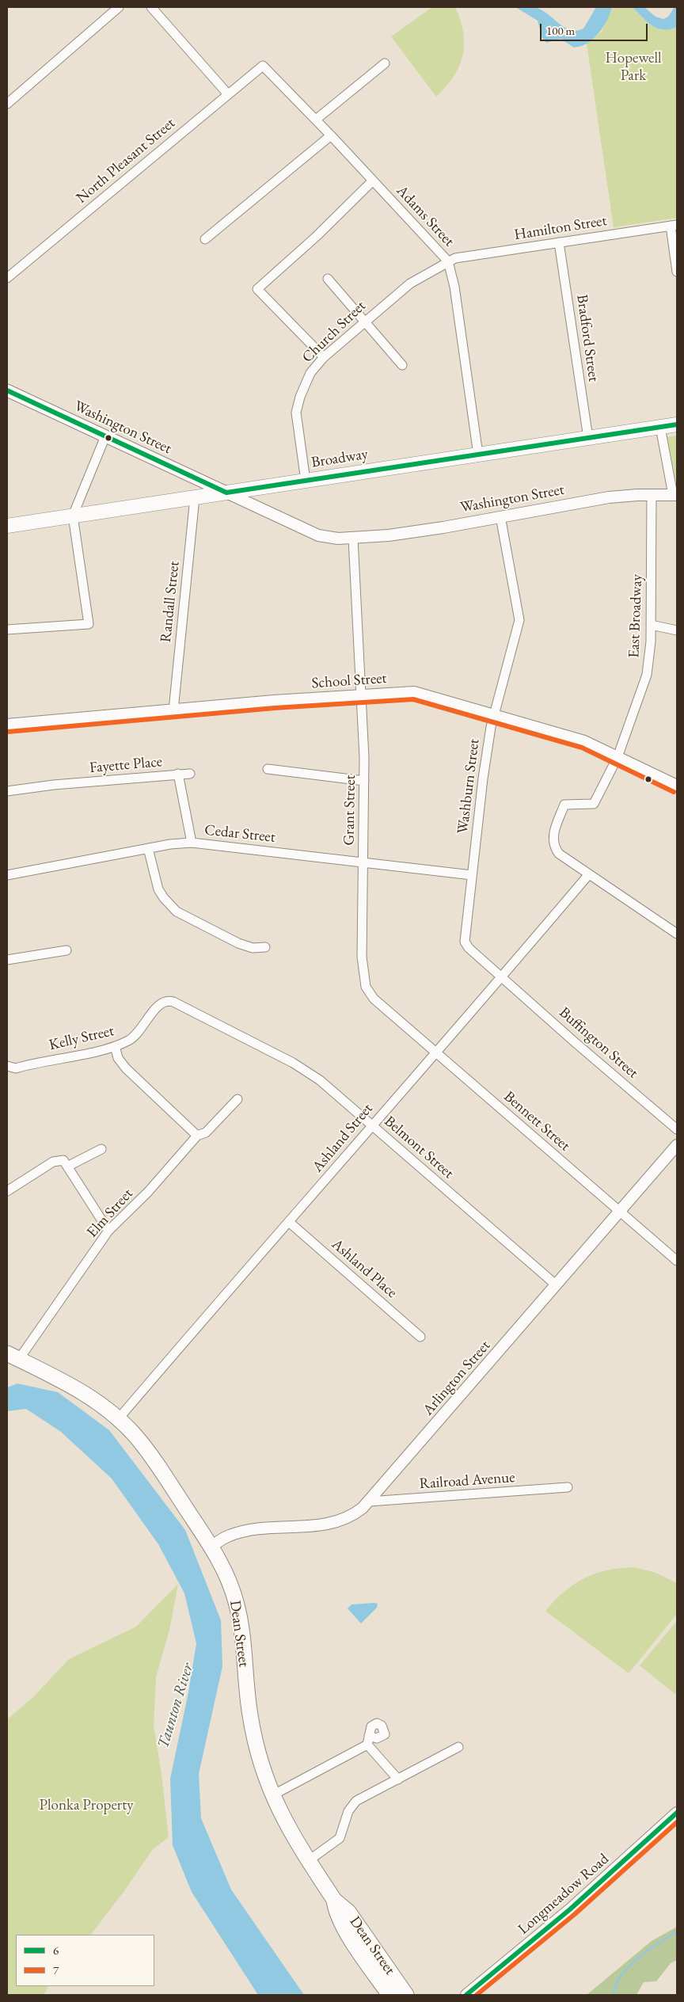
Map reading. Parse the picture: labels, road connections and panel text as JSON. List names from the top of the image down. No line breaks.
{"streets":{"highway":["Dean Street"],"main road":["Washington Street","Broadway"],"street":["North Pleasant Street","Adams Street","Hamilton Street","Church Street","Bradford Street","Randall Street","East Broadway","School Street","Fayette Place","Washburn Street","Grant Street","Cedar Street","Kelly Street","Buffington Street","Bennett Street","Ashland Street","Belmont Street","Elm Street","Ashland Place","Arlington Street","Railroad Avenue","Longmeadow Road"]},"crossings":[["North Pleasant Street","Adams Street"],["Adams Street","Hamilton Street"],["Adams Street","Church Street"],["Adams Street","Broadway"],["Hamilton Street","Church Street"],["Hamilton Street","Bradford Street"],["Church Street","Broadway"],["Bradford Street","Broadway"],["Washington Street","Broadway"],["Washington Street","East Broadway"],["Washington Street","Washburn Street"],["Washington Street","Grant Street"],["Broadway","Randall Street"],["Randall Street","School Street"],["East Broadway","School Street"],["School Street","Washburn Street"],["School Street","Grant Street"],["Fayette Place","Cedar Street"],["Washburn Street","Cedar Street"],["Washburn Street","Buffington Street"],["Washburn Street","Ashland Street"],["Grant Street","Cedar Street"],["Grant Street","Bennett Street"],["Grant Street","Ashland Street"],["Kelly Street","Belmont Street"],["Buffington Street","Ashland Street"],["Bennett Street","Ashland Street"],["Bennett Street","Arlington Street"],["Ashland Street","Belmont Street"],["Ashland Street","Ashland Place"],["Ashland Street","Dean Street"],["Belmont Street","Arlington Street"],["Elm Street","Dean Street"],["Arlington Street","Railroad Avenue"],["Arlington Street","Dean Street"]],"water":["Taunton River"],"parks":["Hopewell Park","Plonka Property"],"lines":["transit line 6","transit line 7"],"legend":["6","7"],"scale_bar":"100 m"}
